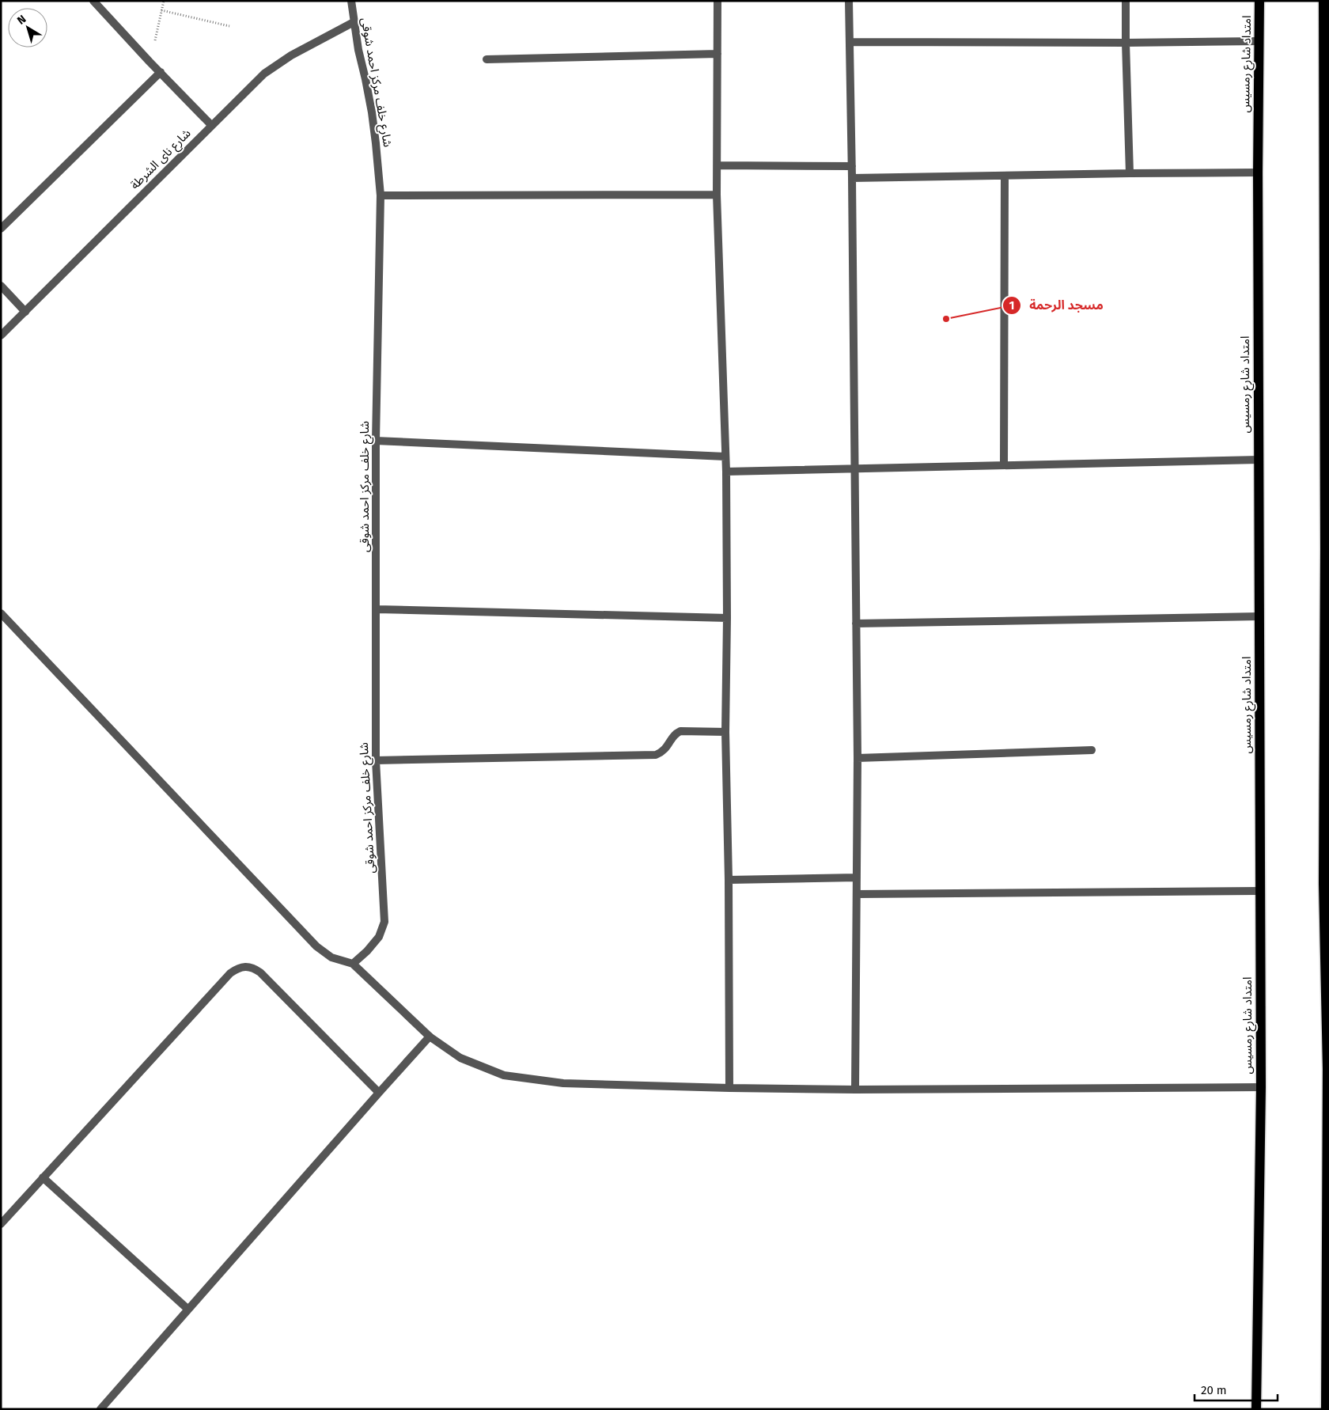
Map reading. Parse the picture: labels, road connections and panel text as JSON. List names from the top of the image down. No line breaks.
{"streets":{"main road":["امتداد شارع رمسيس"],"street":["شارع خلف مركز احمد شوقى","شارع ناى الشرطة"]},"crossings":[["شارع خلف مركز احمد شوقى","شارع ناى الشرطة"]],"places":["مسجد الرحمة"],"scale_bar":"20 m","north":"top left"}
